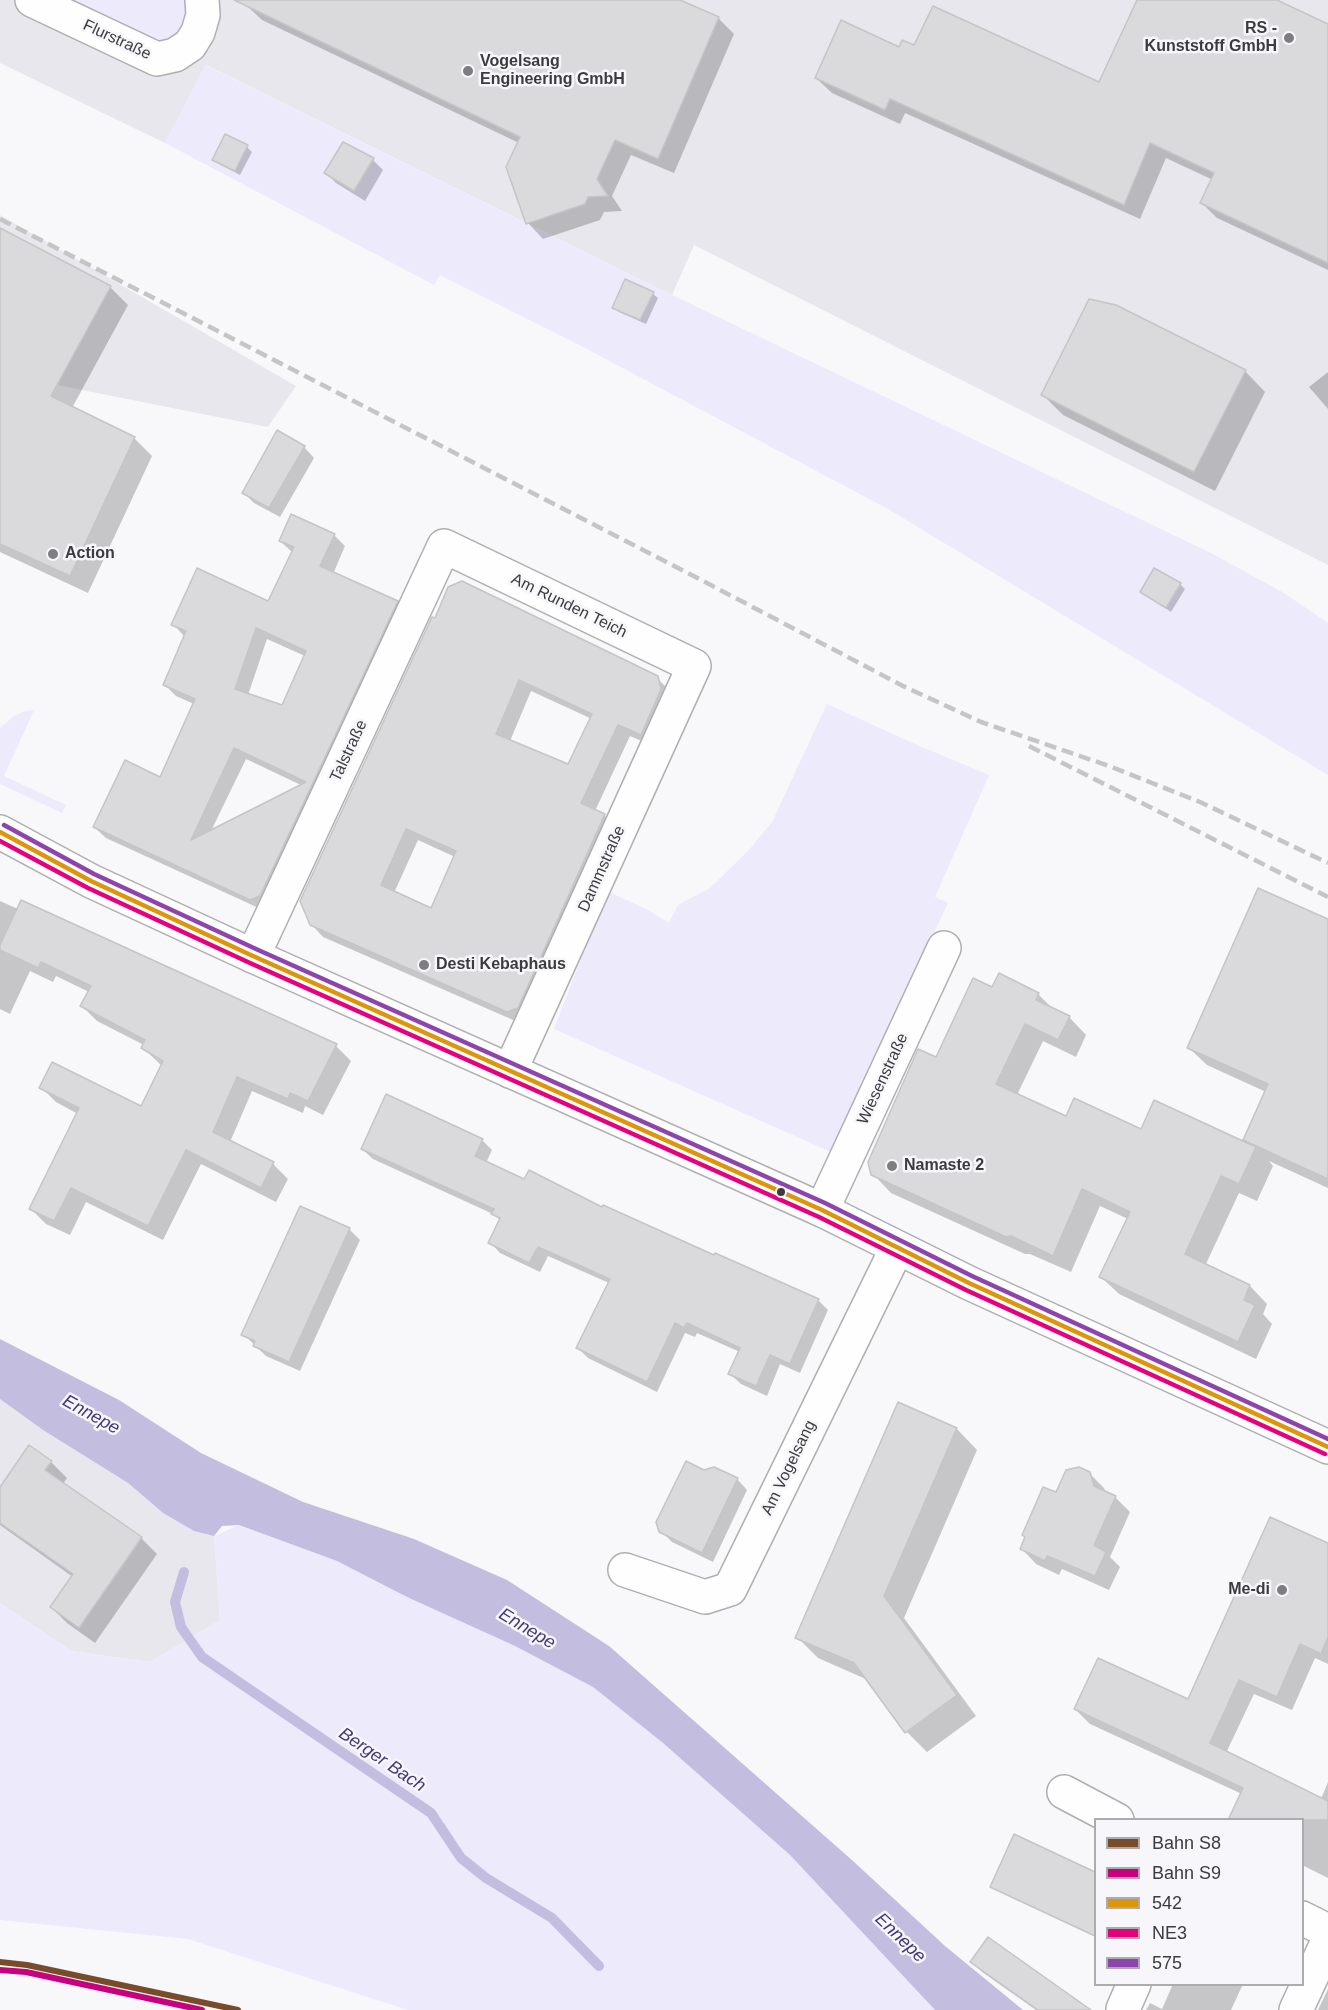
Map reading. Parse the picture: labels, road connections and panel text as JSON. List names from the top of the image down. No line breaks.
{"streets":{"street":["Flurstraße","Am Runden Teich","Talstraße","Dammstraße","Wiesenstraße","Am Vogelsang"]},"crossings":[["Am Runden Teich","Talstraße"],["Am Runden Teich","Dammstraße"]],"water":["Ennepe","Berger Bach"],"places":["RS - Kunststoff GmbH","Vogelsang Engineering GmbH","Action","Desti Kebaphaus","Namaste 2","Me-di"],"lines":["transit line 575","transit line 542","transit line NE3","rail line S8","rail line S9"],"legend":["Bahn S8","Bahn S9","542","NE3","575"]}
